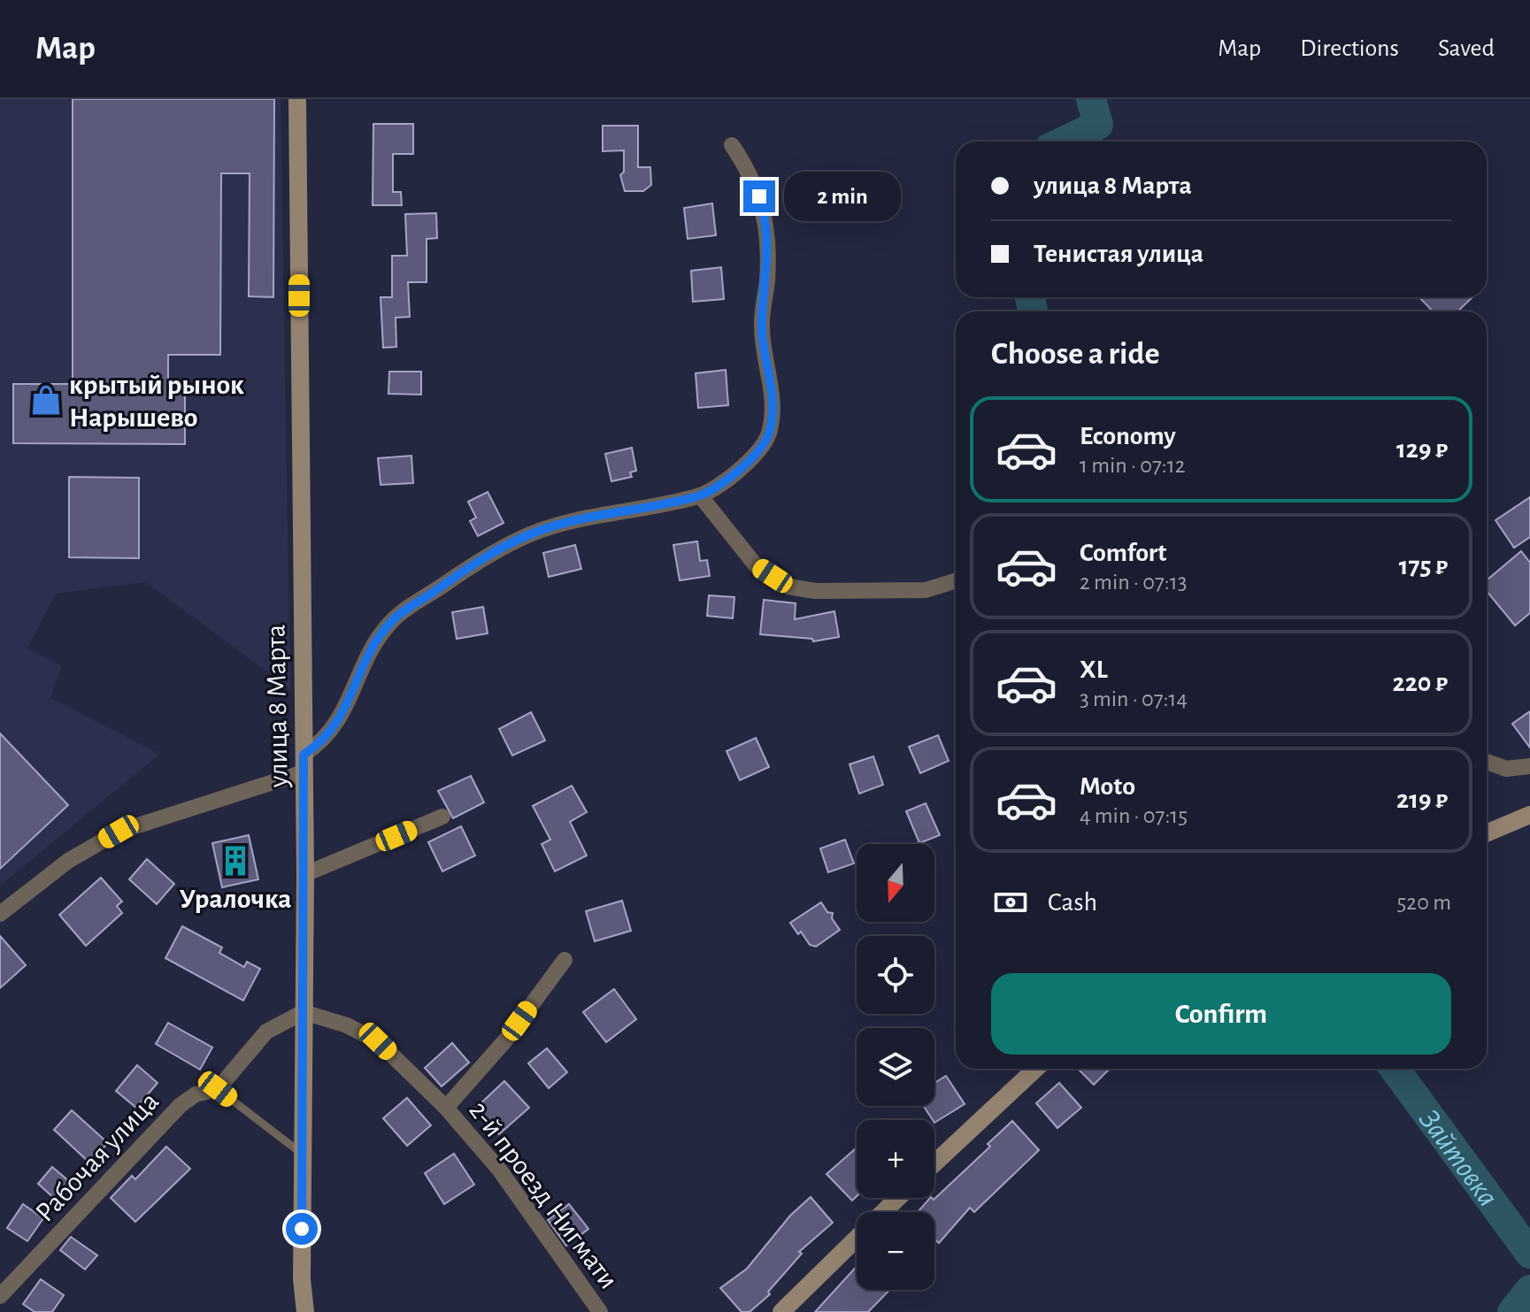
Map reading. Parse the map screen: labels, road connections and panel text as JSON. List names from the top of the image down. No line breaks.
{"streets":{"main road":["улица 8 Марта"],"street":["Рабочая улица","2-й проезд Нигмати"]},"crossings":[["улица 8 Марта","Рабочая улица"],["улица 8 Марта","2-й проезд Нигмати"],["Рабочая улица","2-й проезд Нигмати"]],"water":["Зайтовка"],"places":{"shop":["крытый рынок Нарышево"],"building":["Уралочка"]},"north":"bottom","page":{"header":"Map","nav":["Map","Directions","Saved"],"banner":["улица 8 Марта","Тенистая улица"],"bubble":"2 min","heading":"Choose a ride","list":[{"name":"Economy","note":"1 min · 07:12","value":"129 ₽"},{"name":"Comfort","note":"2 min · 07:13","value":"175 ₽"},{"name":"XL","note":"3 min · 07:14","value":"220 ₽"},{"name":"Moto","note":"4 min · 07:15","value":"219 ₽"}],"map_buttons":["+","−"],"pay":["Cash","520 m"],"buttons":"Confirm"}}
